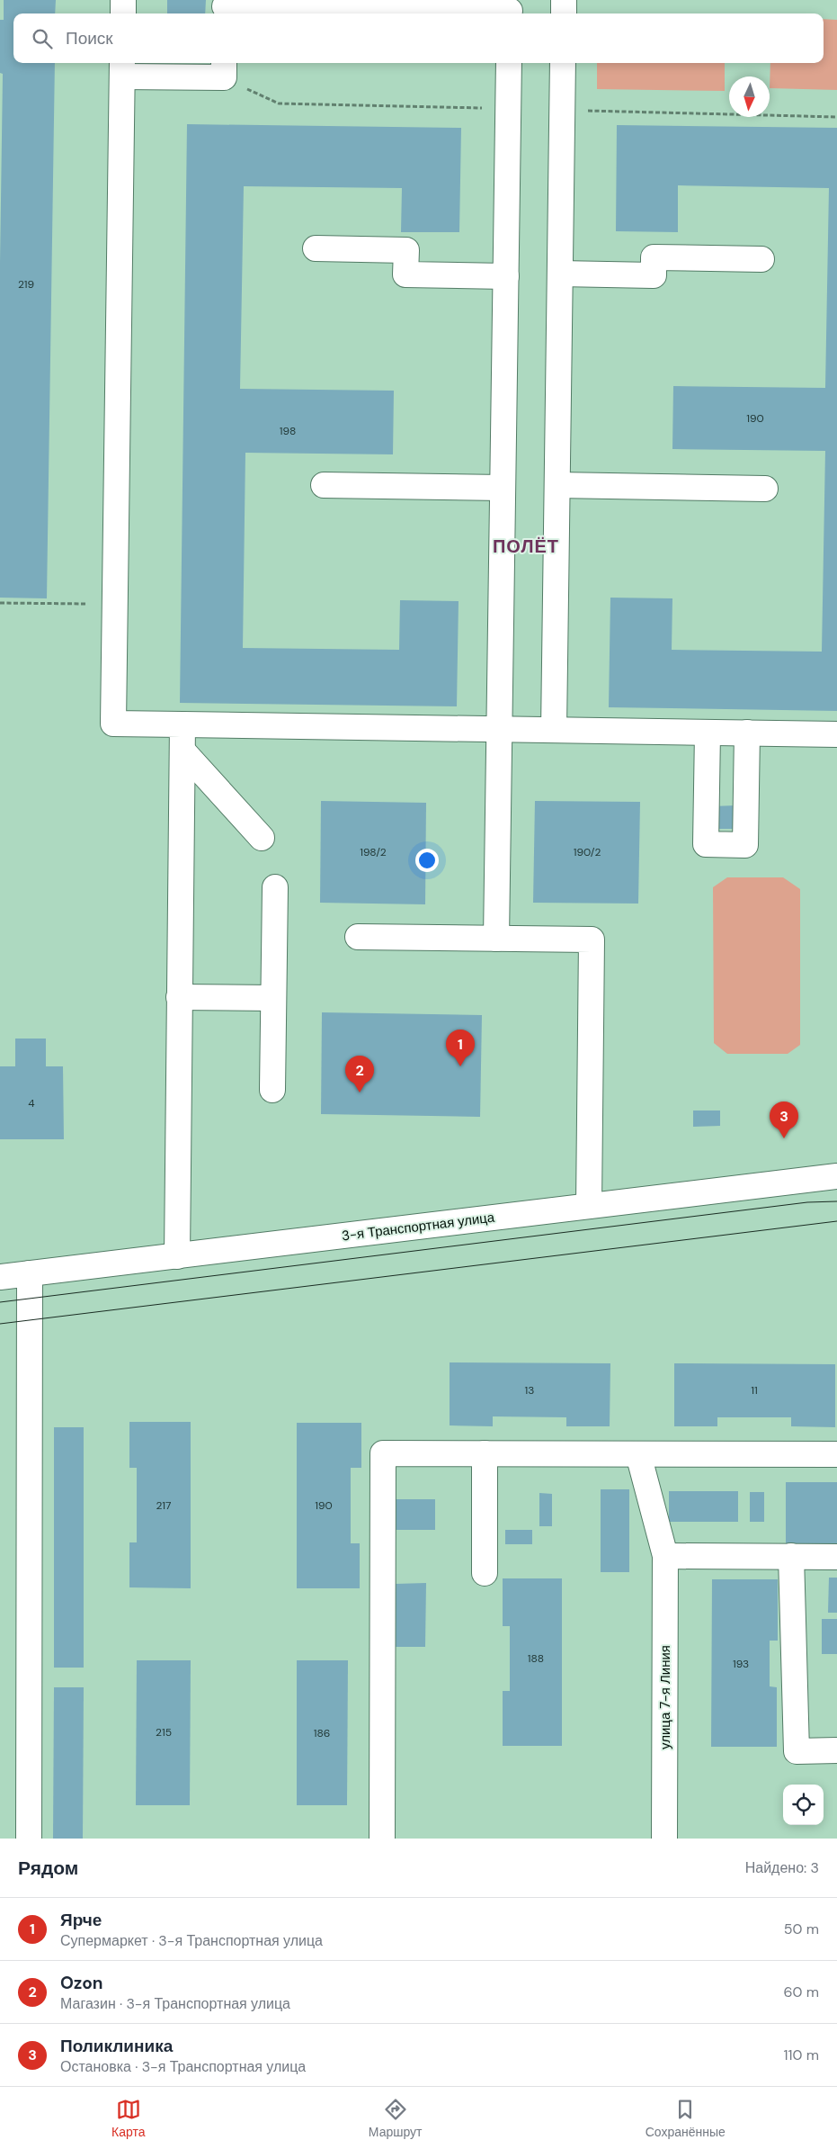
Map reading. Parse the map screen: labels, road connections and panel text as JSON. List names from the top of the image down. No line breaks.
{"streets":{"street":["3-я Транспортная улица","улица 7-я Линия"]},"districts":["ПОЛЁТ"],"house_numbers":["219","190","198","198/2","190/2","4","13","11","217","190","188","193","215","186"],"north":"bottom","page":{"search":"Поиск","pins":["1","2","3"],"heading":["Рядом","Найдено: 3"],"list":[{"mark":"1","name":"Ярче","note":"Супермаркет · 3-я Транспортная улица","value":"50 m"},{"mark":"2","name":"Ozon","note":"Магазин · 3-я Транспортная улица","value":"60 m"},{"mark":"3","name":"Поликлиника","note":"Остановка · 3-я Транспортная улица","value":"110 m"}],"nav":["Карта","Маршрут","Сохранённые"]}}
